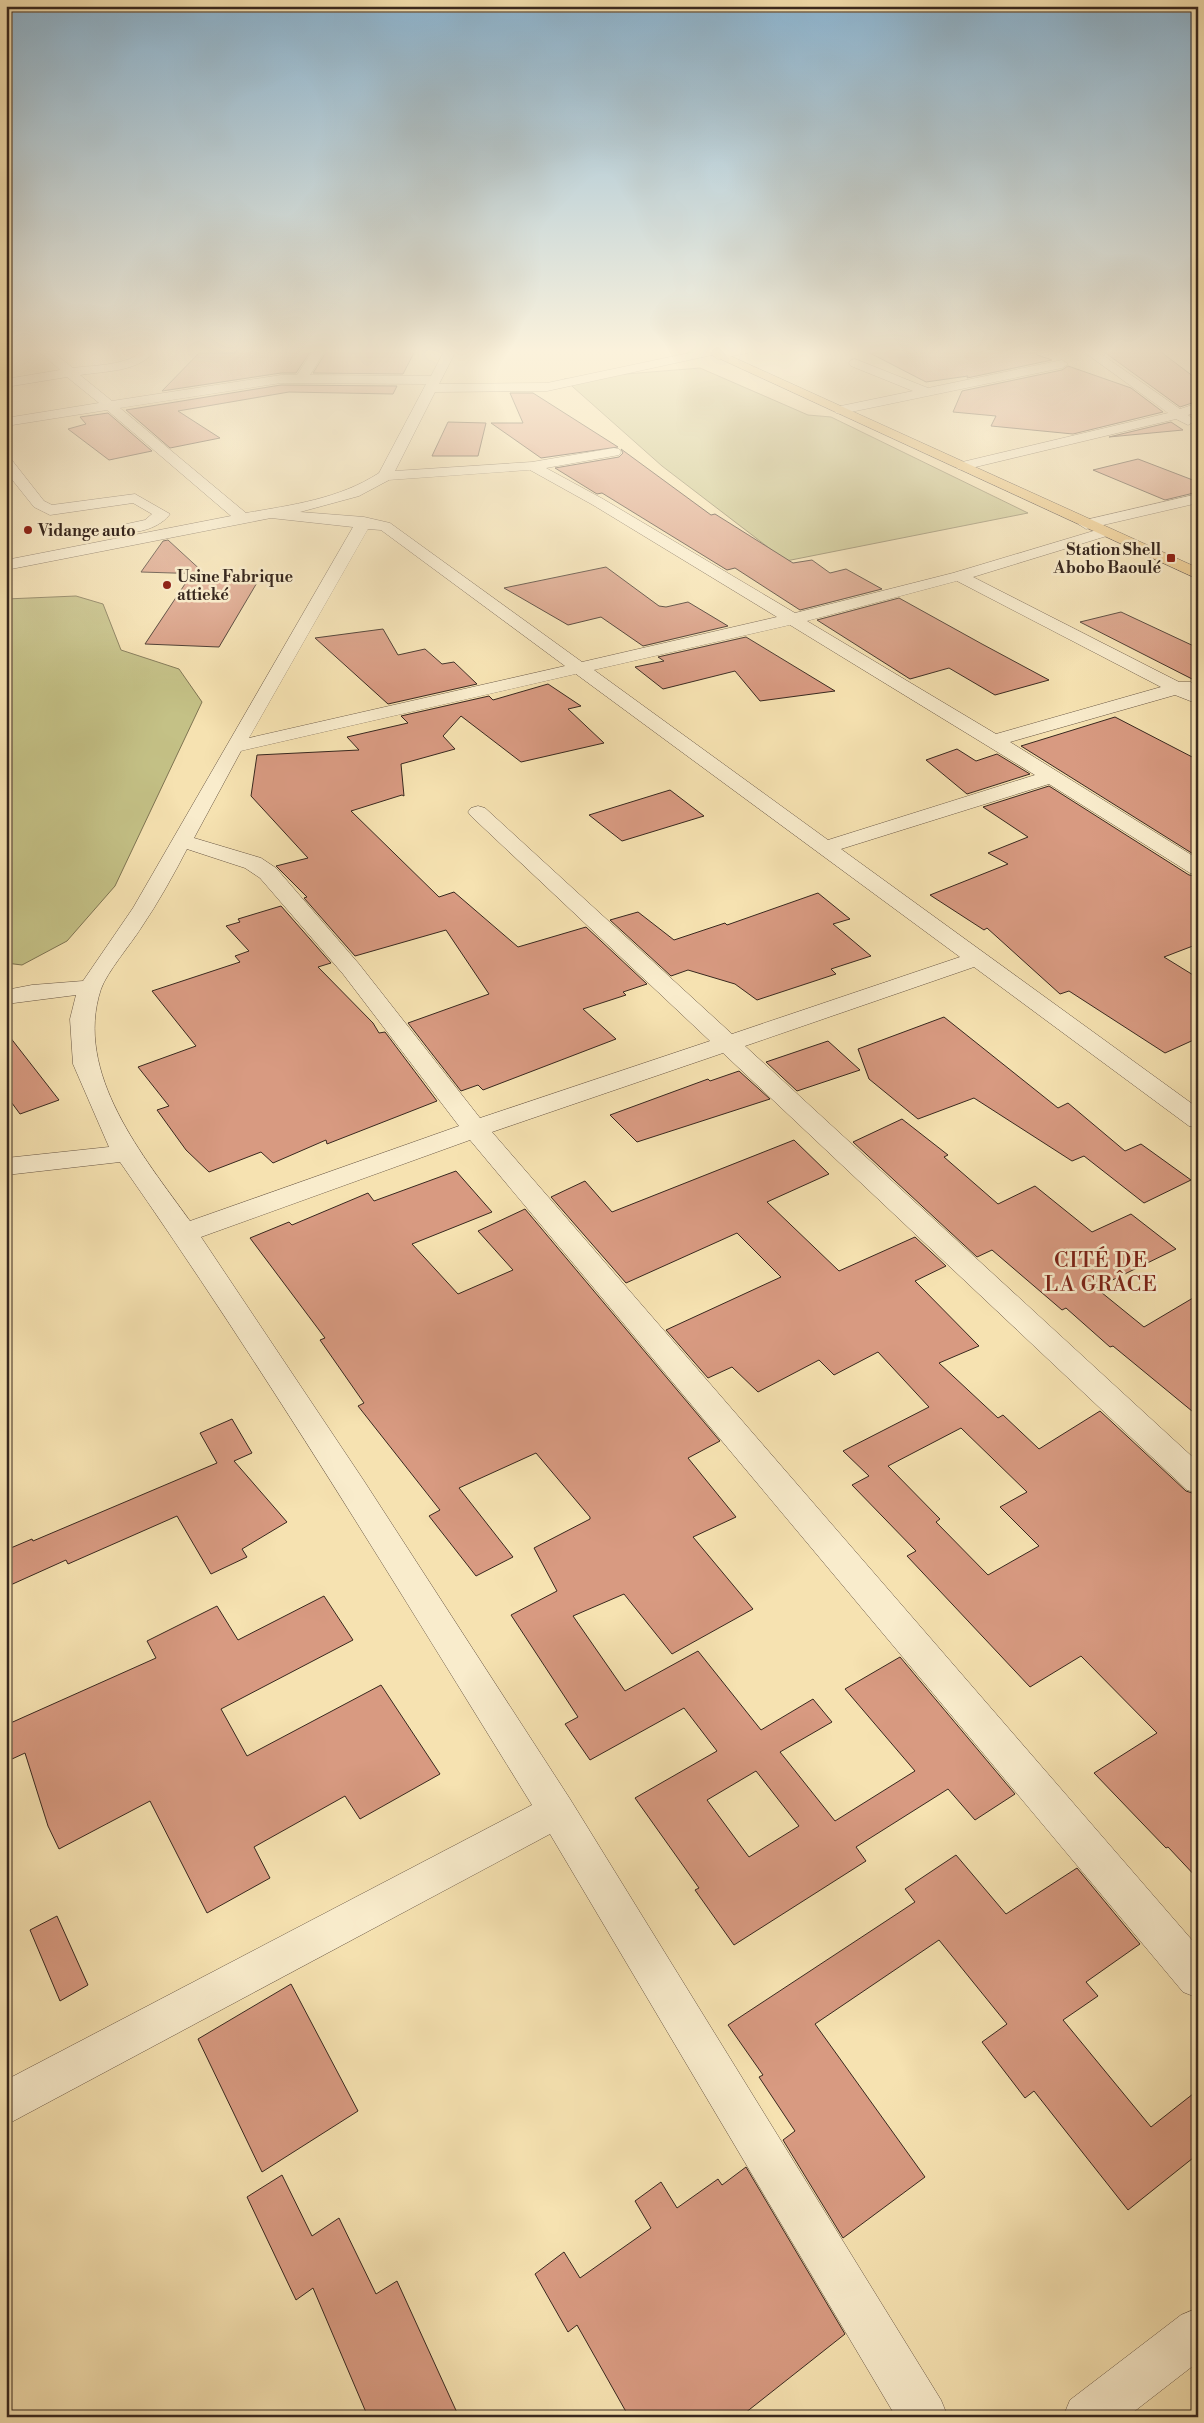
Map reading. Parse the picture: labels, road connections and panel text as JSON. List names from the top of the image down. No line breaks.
{"districts":["CITÉ DE LA GRÂCE"],"places":{"other":["Vidange auto","Usine Fabrique attieké"],"transit":["Station Shell Abobo Baoulé"]}}
